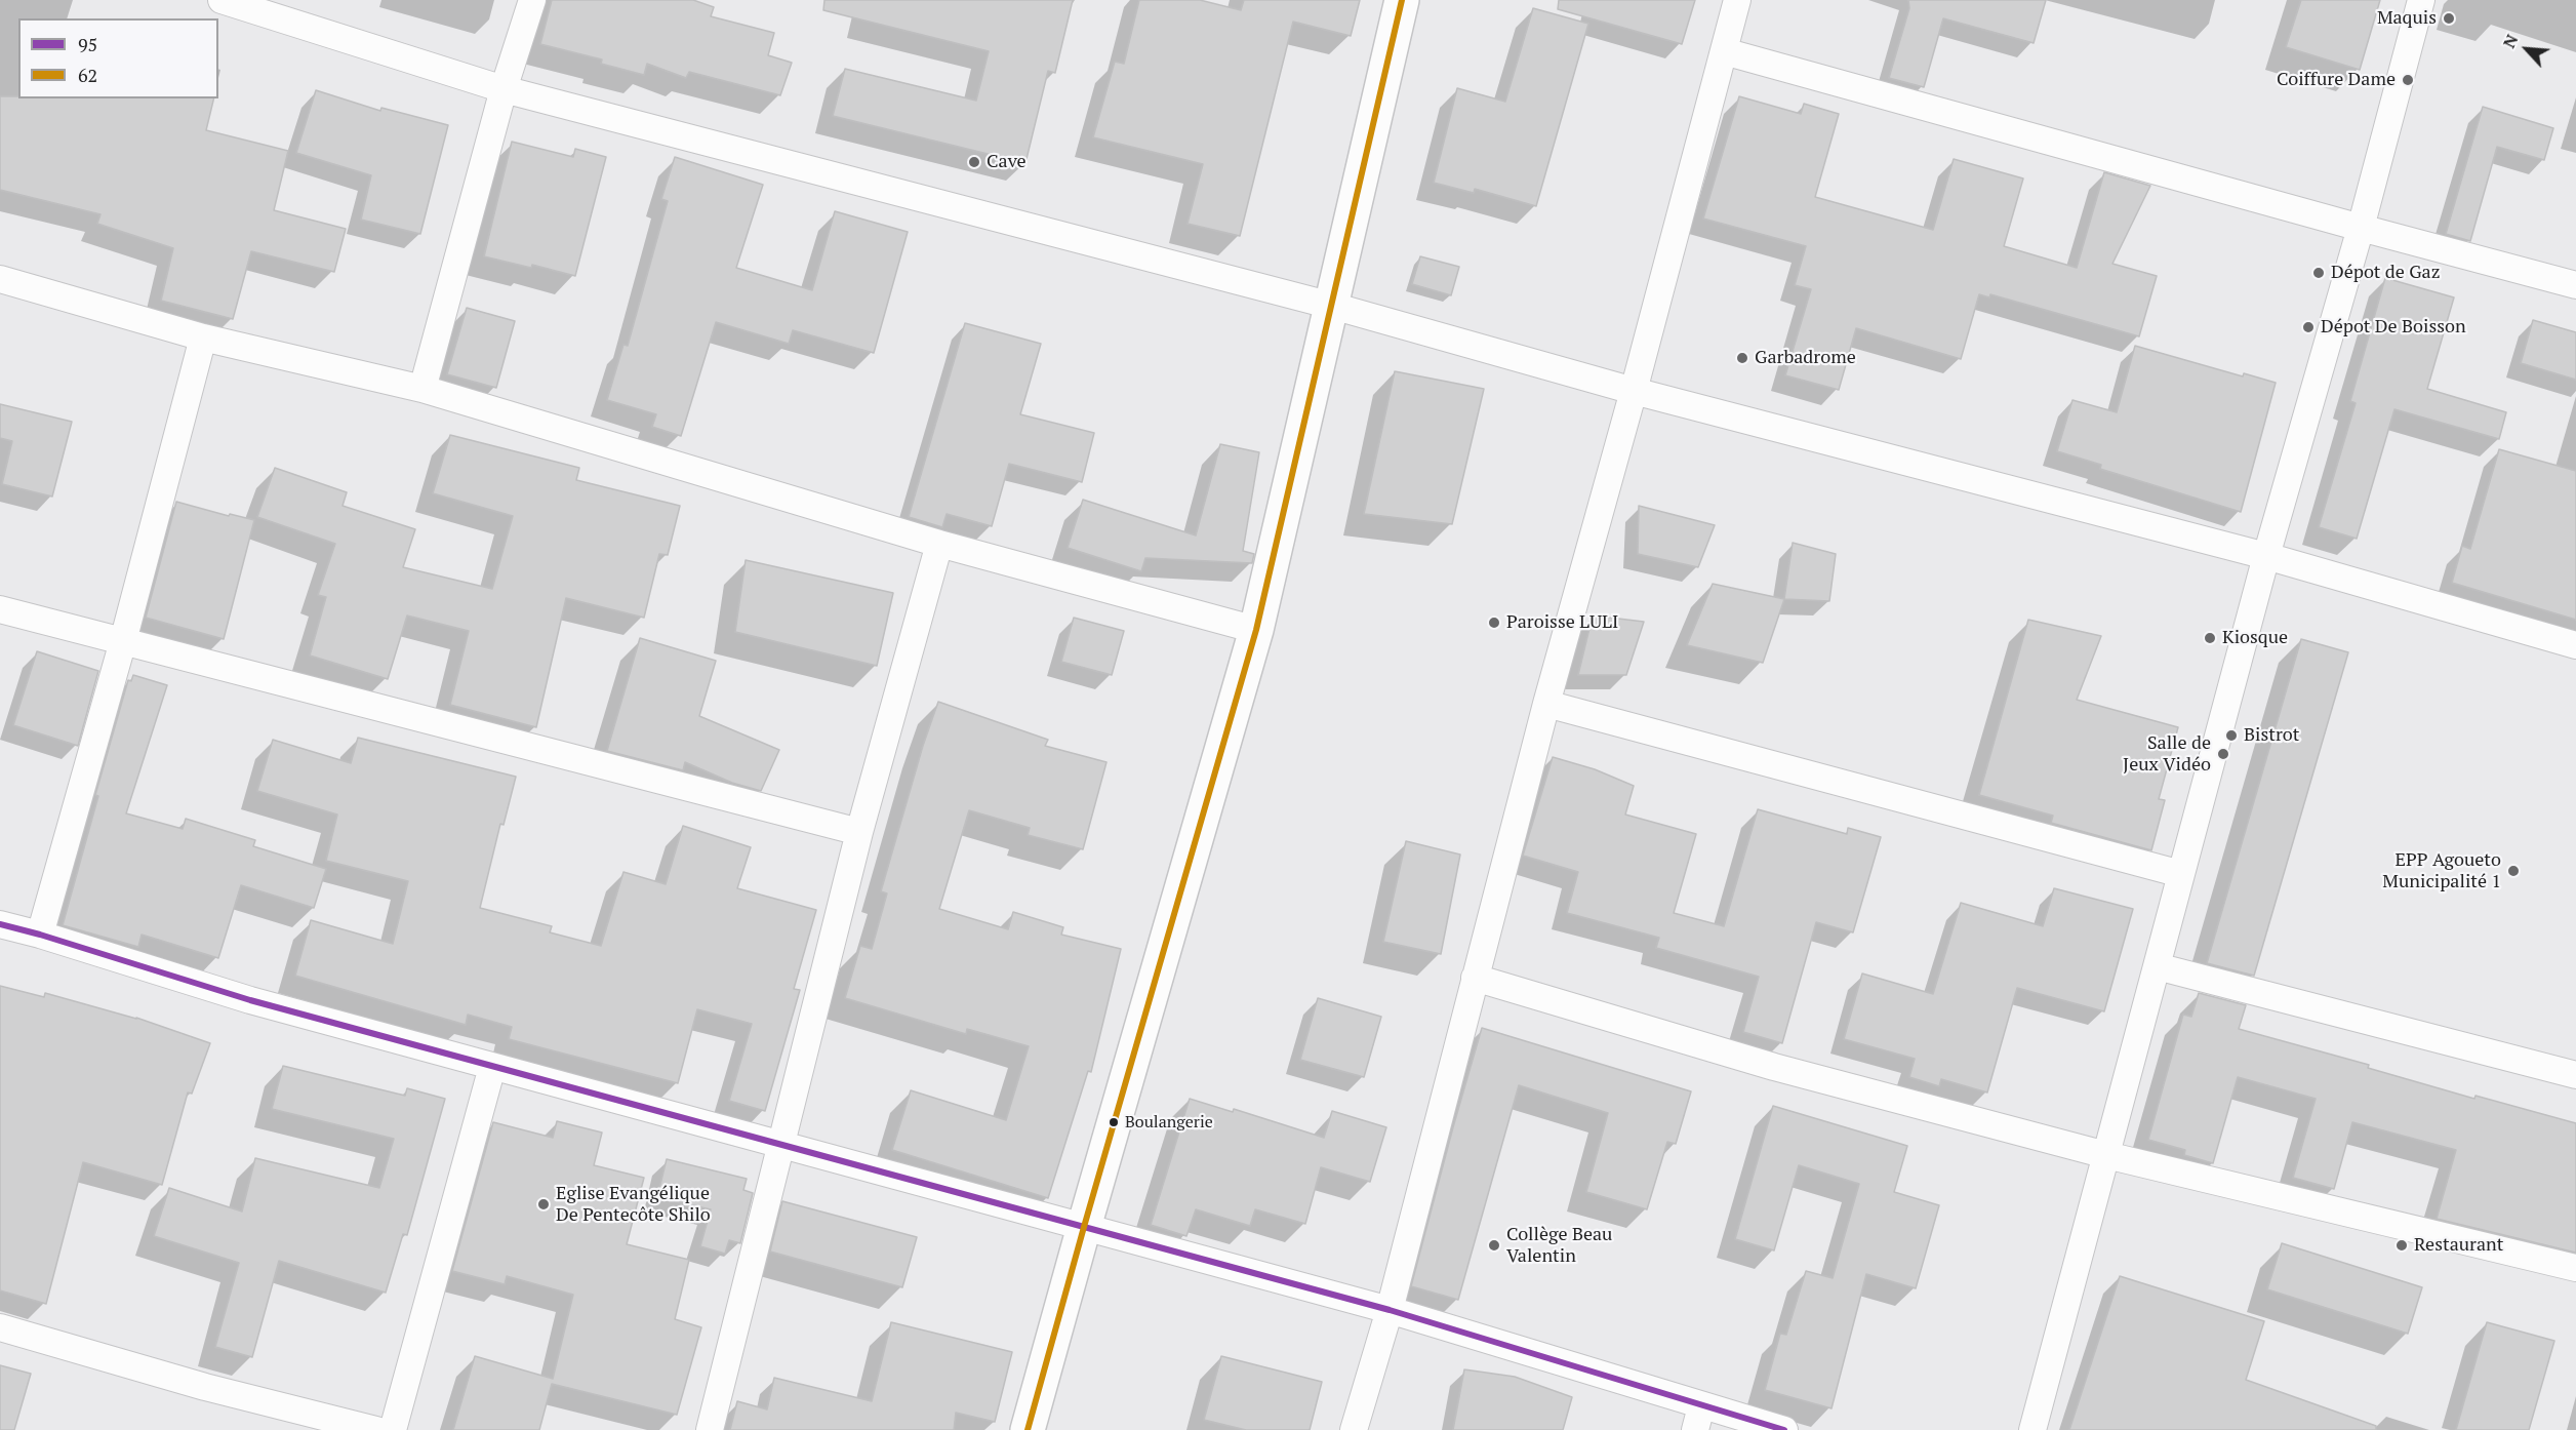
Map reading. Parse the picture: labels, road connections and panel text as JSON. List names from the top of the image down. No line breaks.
{"places":["Maquis","Coiffure Dame","Cave","Dépot de Gaz","Dépot De Boisson","Garbadrome","Paroisse LULI","Kiosque","Bistrot","Salle de Jeux Vidéo","EPP Agoueto Municipalité 1","Boulangerie","Eglise Evangélique De Pentecôte Shilo","Collège Beau Valentin","Restaurant"],"lines":["transit line 62","transit line 95"],"legend":["95","62"],"north":"top left"}
